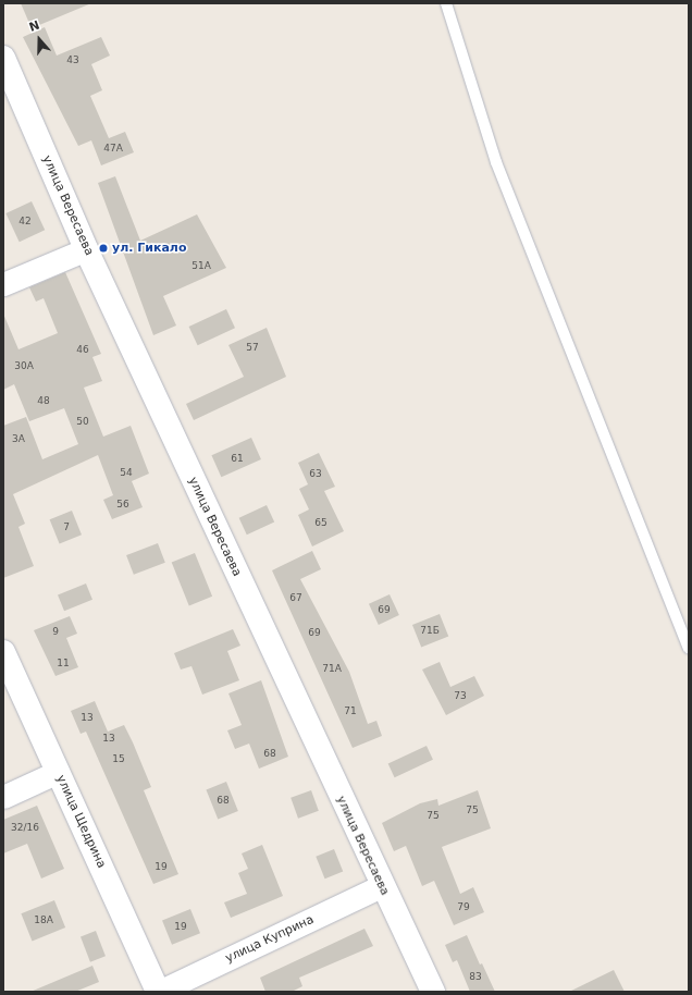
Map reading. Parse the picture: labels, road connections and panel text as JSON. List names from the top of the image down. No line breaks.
{"streets":{"main road":["улица Вересаева","улица Щедрина"],"street":["улица Куприна"]},"crossings":[["улица Вересаева","улица Куприна"],["улица Щедрина","улица Куприна"]],"places":["ул. Гикало"],"house_numbers":["43","47А","42","51А","57","46","30А","48","50","3А","61","54","63","56","65","7","67","69","71Б","9","69","11","71А","73","71","13","13","68","15","68","75","75","32/16","19","79","18А","19","83"],"north":"top"}
